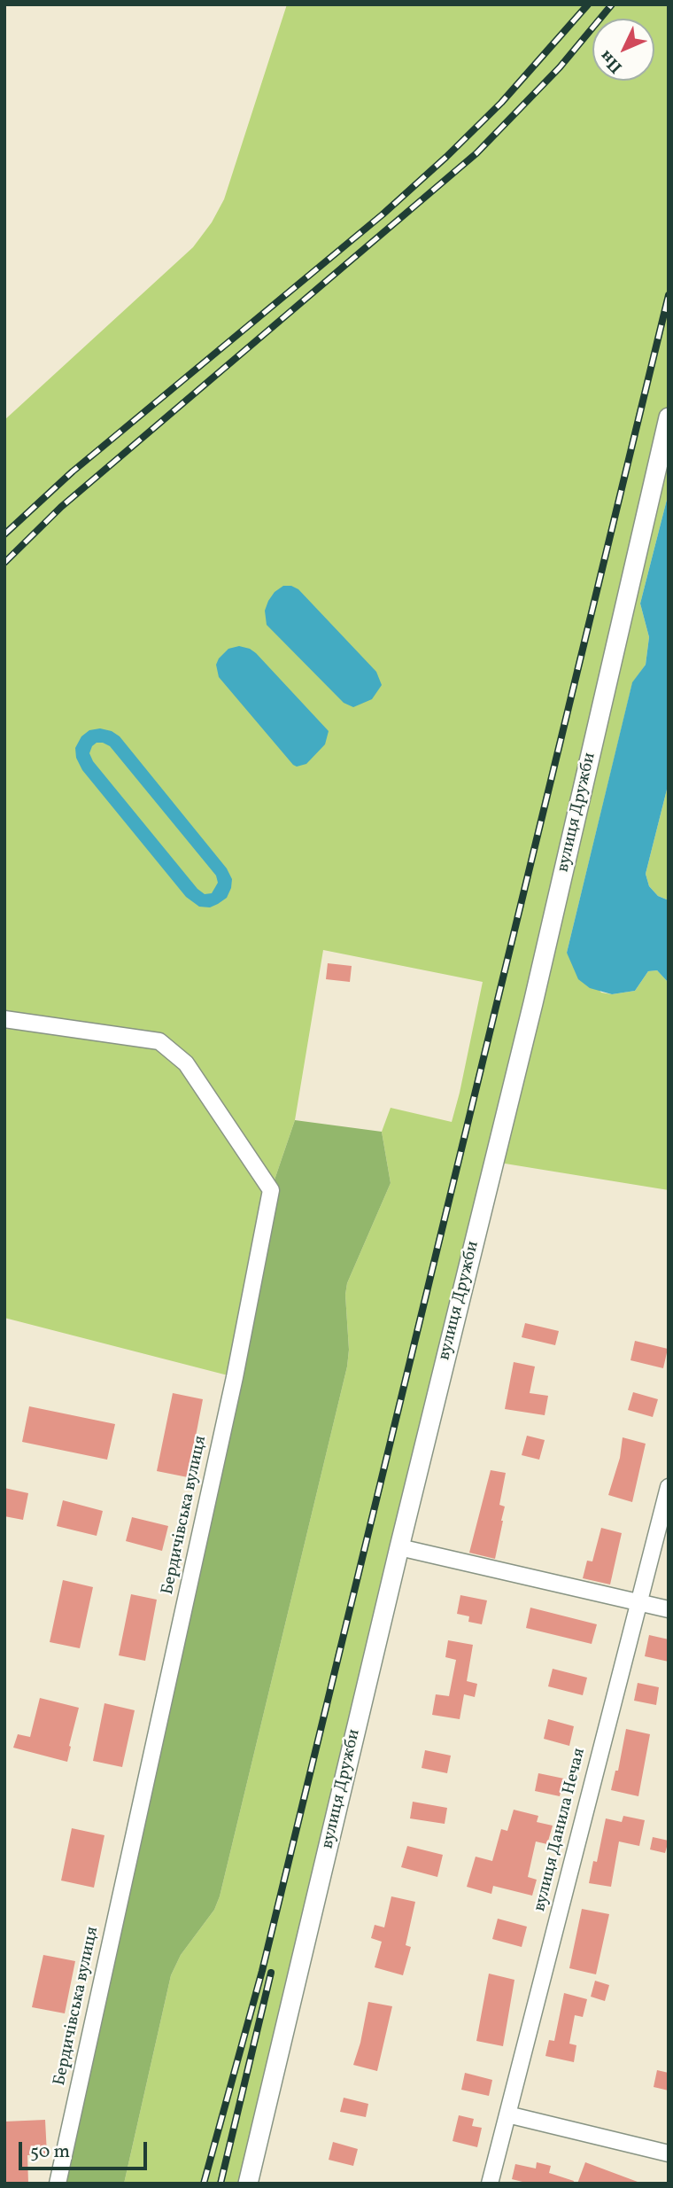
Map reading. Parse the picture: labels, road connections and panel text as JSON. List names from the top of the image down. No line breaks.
{"streets":{"street":["вулиця Дружби","Бердичівська вулиця","вулиця Данила Нечая"]},"scale_bar":"50 m","north":"bottom left"}
